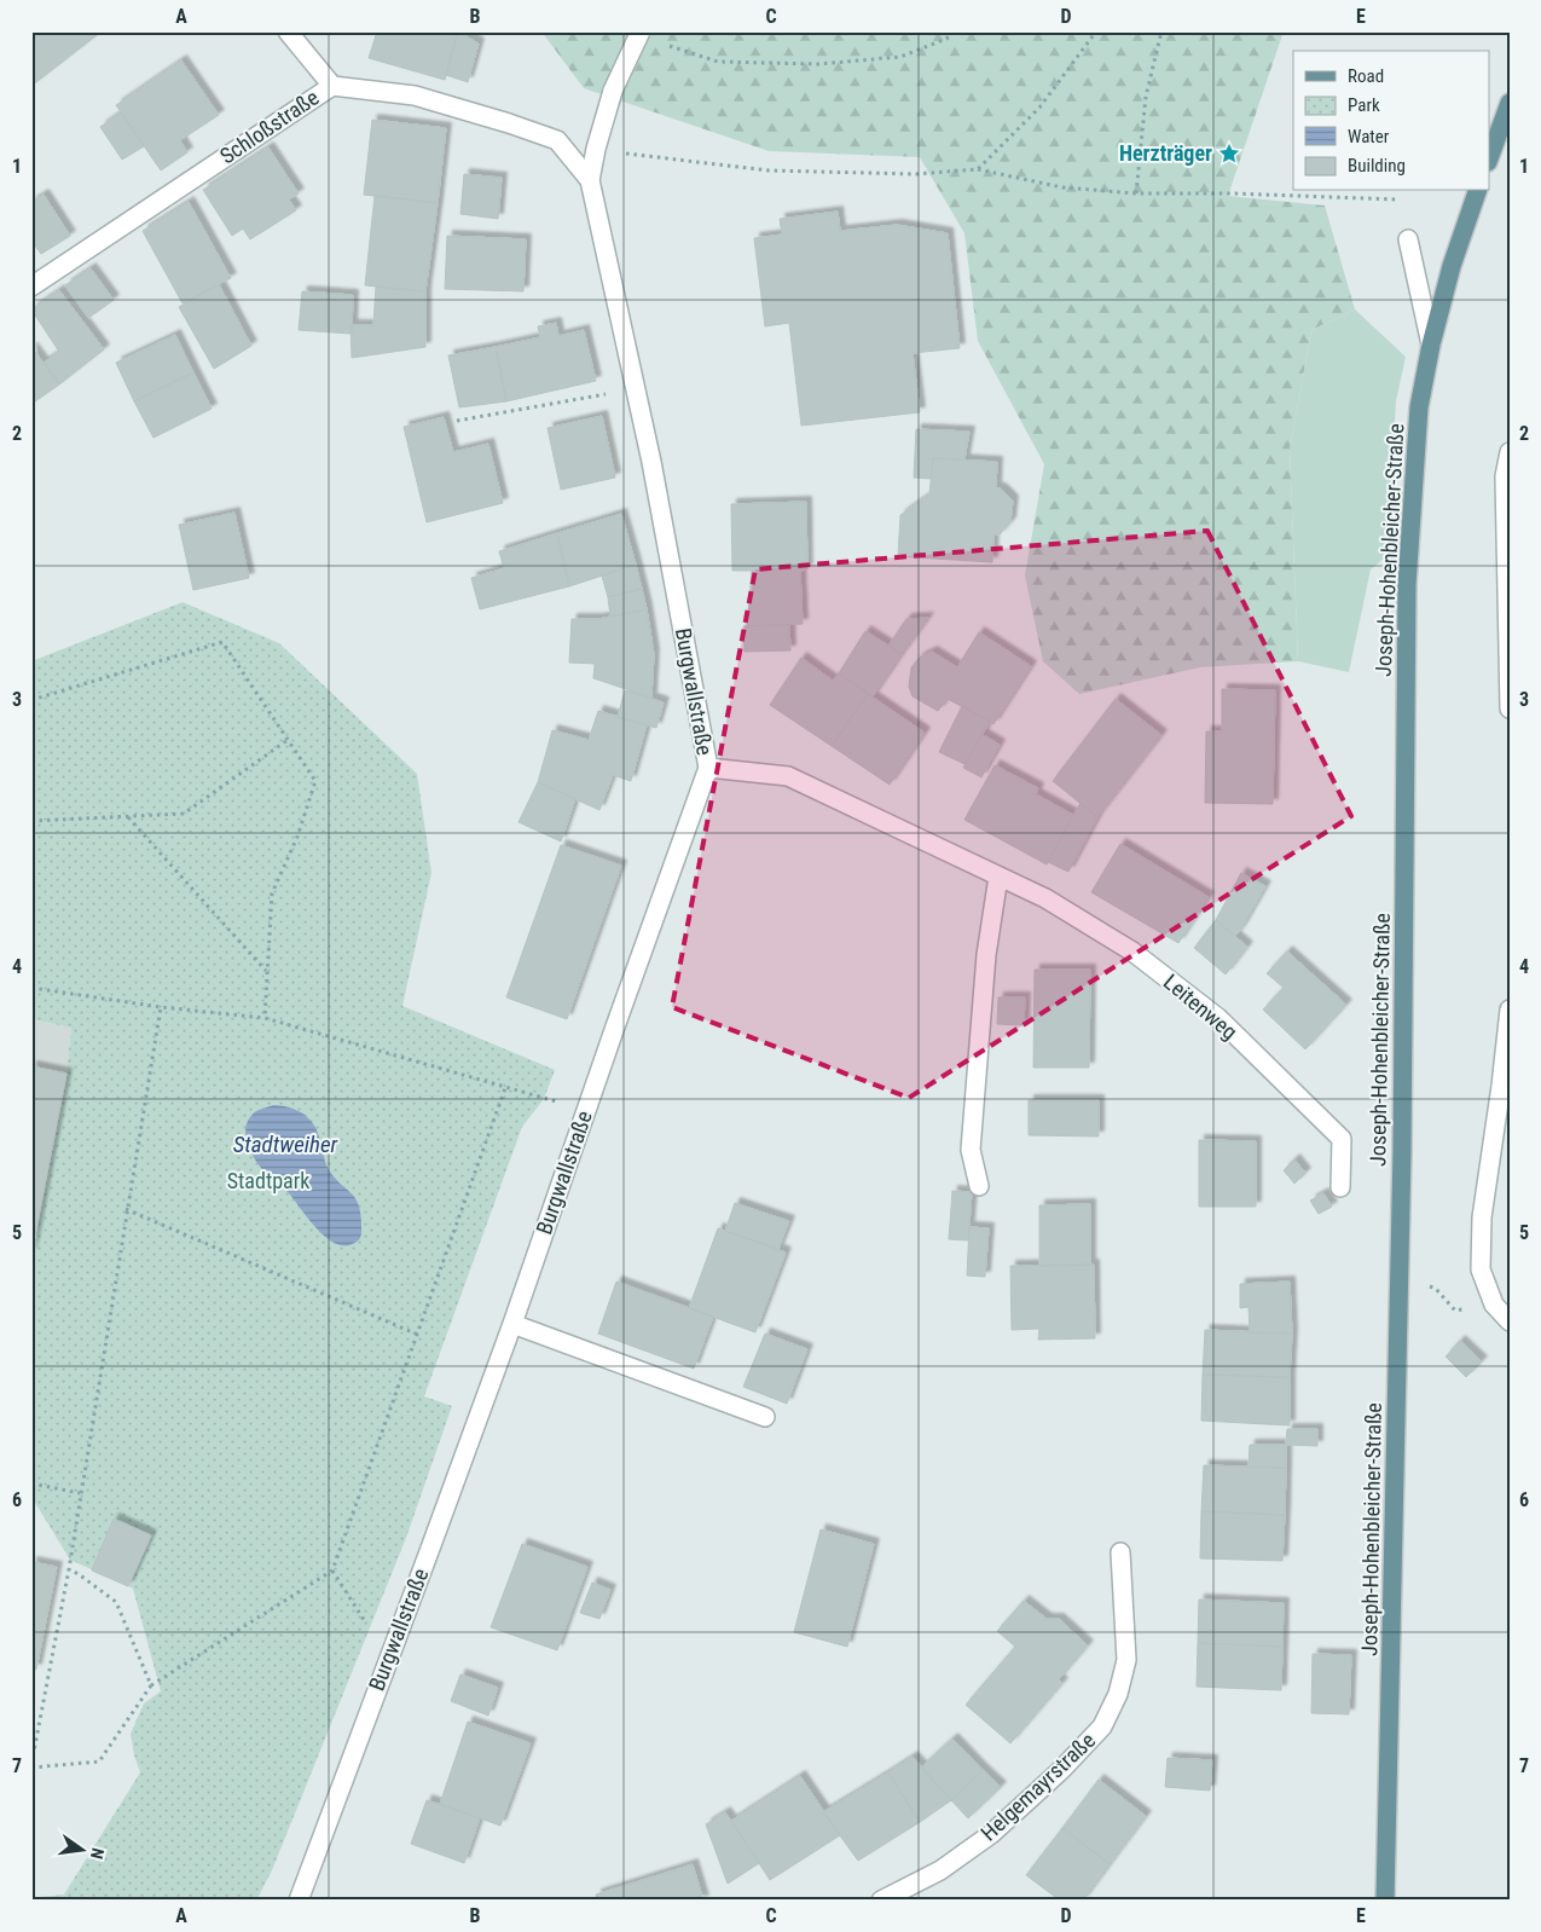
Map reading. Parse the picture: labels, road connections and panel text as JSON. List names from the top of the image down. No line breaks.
{"streets":{"main road":["Joseph-Hohenbleicher-Straße"],"street":["Schloßstraße","Burgwallstraße","Leitenweg","Helgemayrstraße"]},"crossings":[["Schloßstraße","Burgwallstraße"],["Burgwallstraße","Leitenweg"]],"water":["Stadtweiher"],"parks":["Stadtpark"],"places":{"place":["Herzträger"]},"legend":["Road","Park","Water","Building"],"north":"right","grid":{"columns":["A","B","C","D","E"],"rows":["1","2","3","4","5","6","7"]}}
